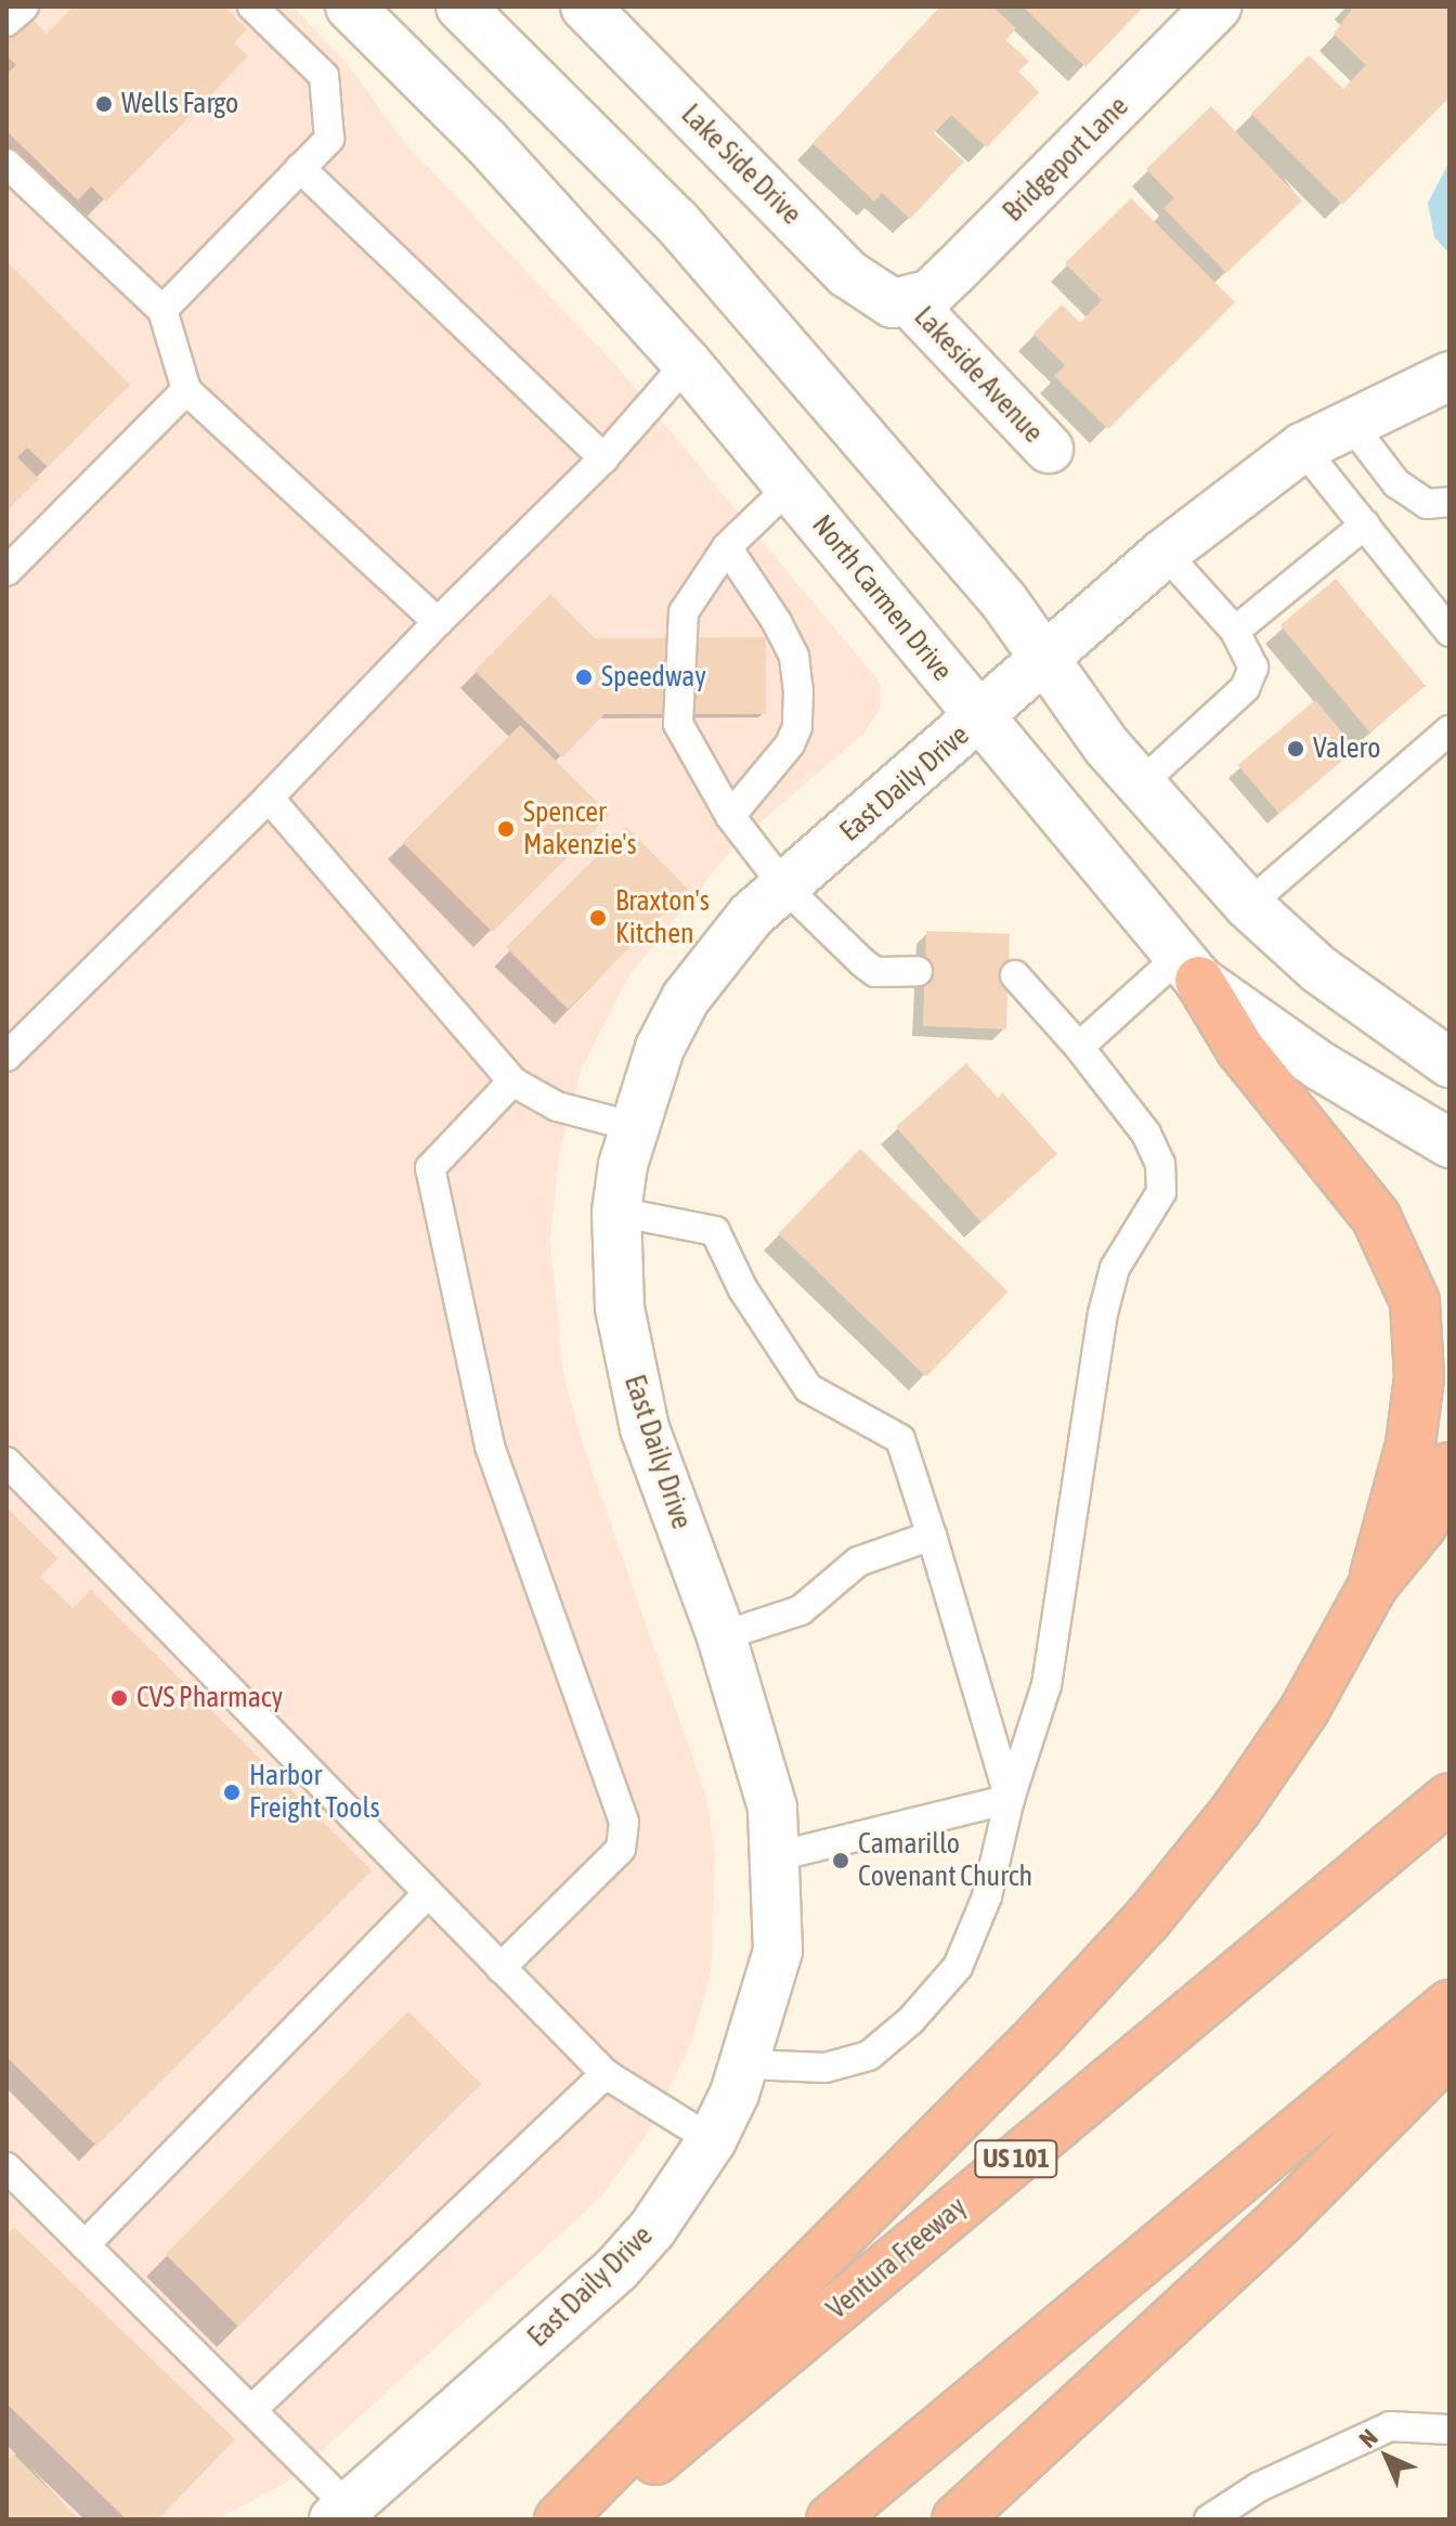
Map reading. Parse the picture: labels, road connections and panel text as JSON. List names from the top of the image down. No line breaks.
{"streets":{"highway":["US 101","Ventura Freeway"],"main road":["Bridgeport Lane","Lake Side Drive","Lakeside Avenue","North Carmen Drive","East Daily Drive"]},"crossings":[["Bridgeport Lane","Lake Side Drive"],["Bridgeport Lane","Lakeside Avenue"],["Lake Side Drive","Lakeside Avenue"],["North Carmen Drive","East Daily Drive"]],"places":["Wells Fargo","Speedway","Valero","Spencer Makenzie's","Braxton's Kitchen","CVS Pharmacy","Harbor Freight Tools","Camarillo Covenant Church"],"north":"top left"}
